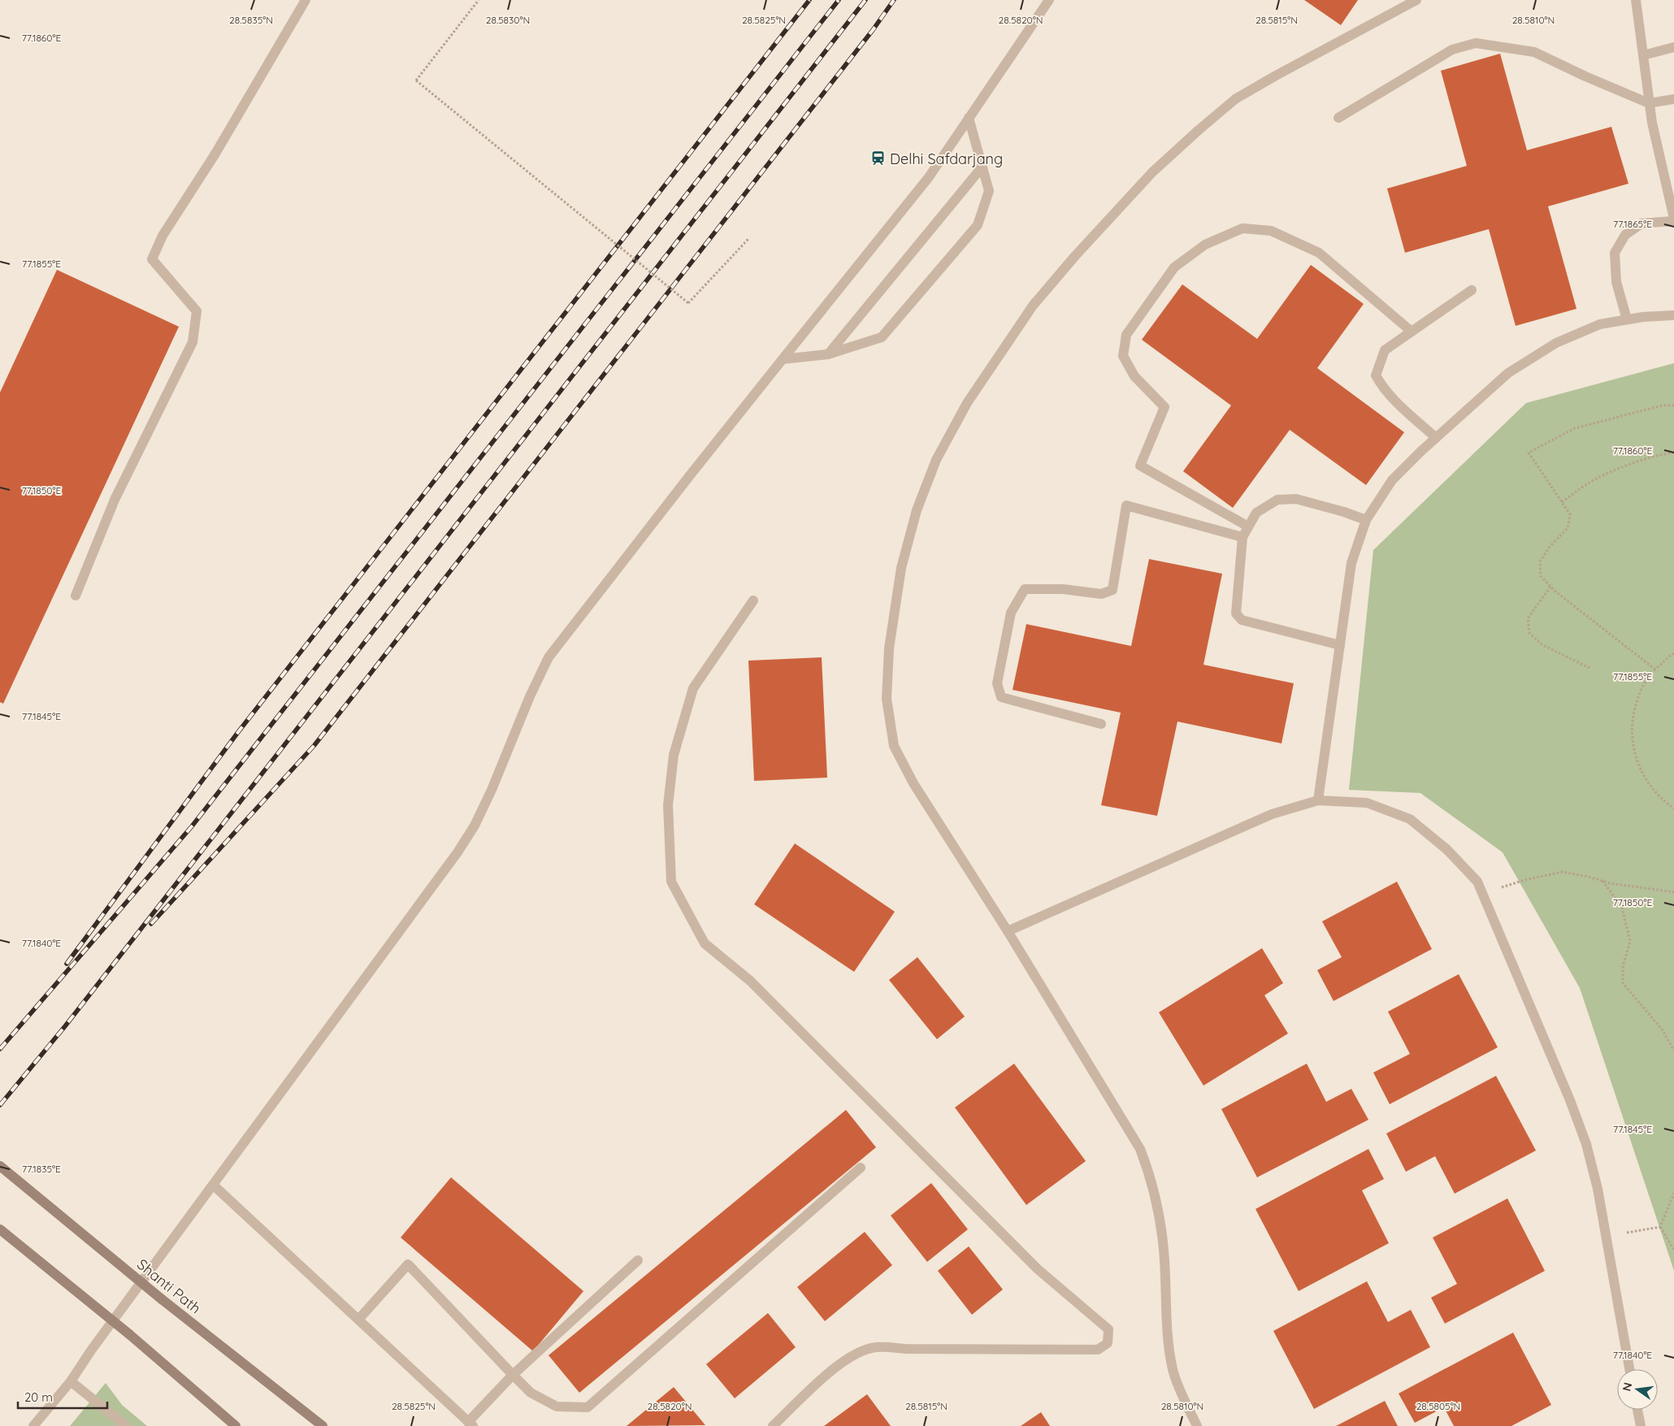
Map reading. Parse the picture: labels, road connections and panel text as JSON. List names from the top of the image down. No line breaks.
{"streets":{"main road":["Shanti Path"]},"places":{"station":["Delhi Safdarjang"]},"scale_bar":"20 m","north":"left","coordinates":["28.5835°N","28.5830°N","28.5825°N","28.5820°N","28.5815°N","28.5810°N","77.1860°E","77.1865°E","77.1855°E","77.1850°E","77.1845°E","77.1840°E","77.1835°E","28.5805°N"]}
